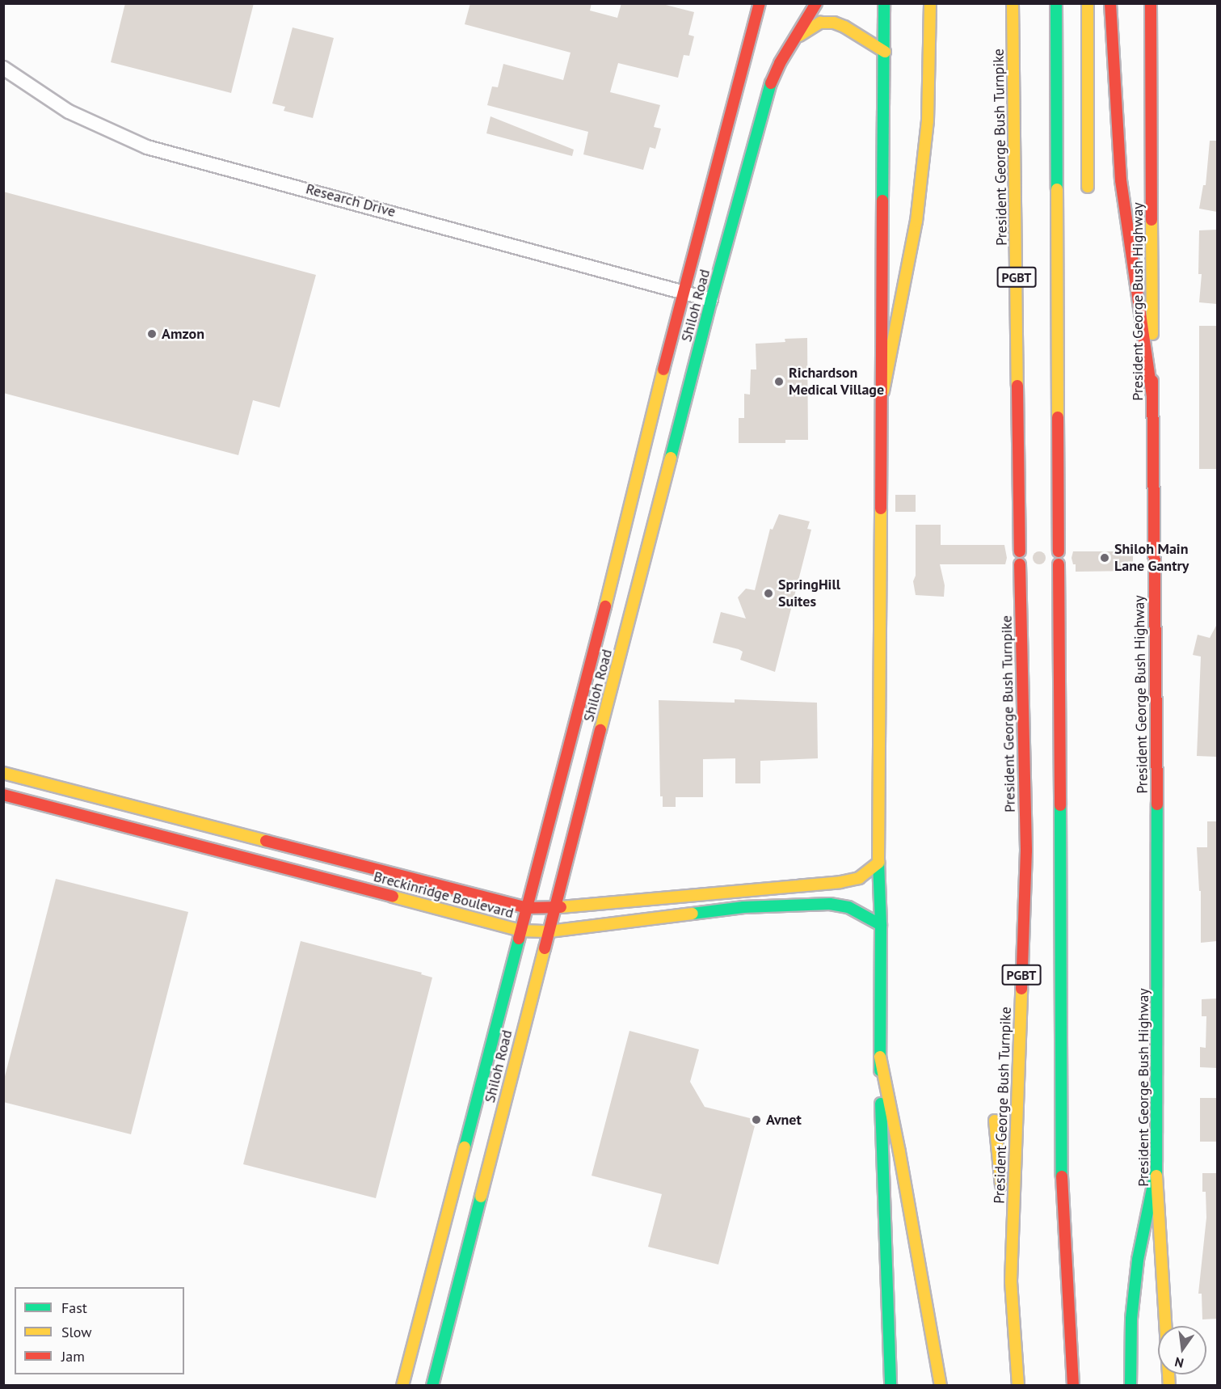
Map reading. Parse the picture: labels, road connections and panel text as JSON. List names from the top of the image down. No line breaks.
{"streets":{"main road":["President George Bush Turnpike","PGBT","President George Bush Highway","Shiloh Road","Breckinridge Boulevard"],"street":["Research Drive"]},"crossings":[["Research Drive","Shiloh Road"],["Shiloh Road","Breckinridge Boulevard"]],"places":["Amzon","Richardson Medical Village","Shiloh Main Lane Gantry","SpringHill Suites","Avnet"],"legend":["Fast","Slow","Jam"],"north":"bottom"}
